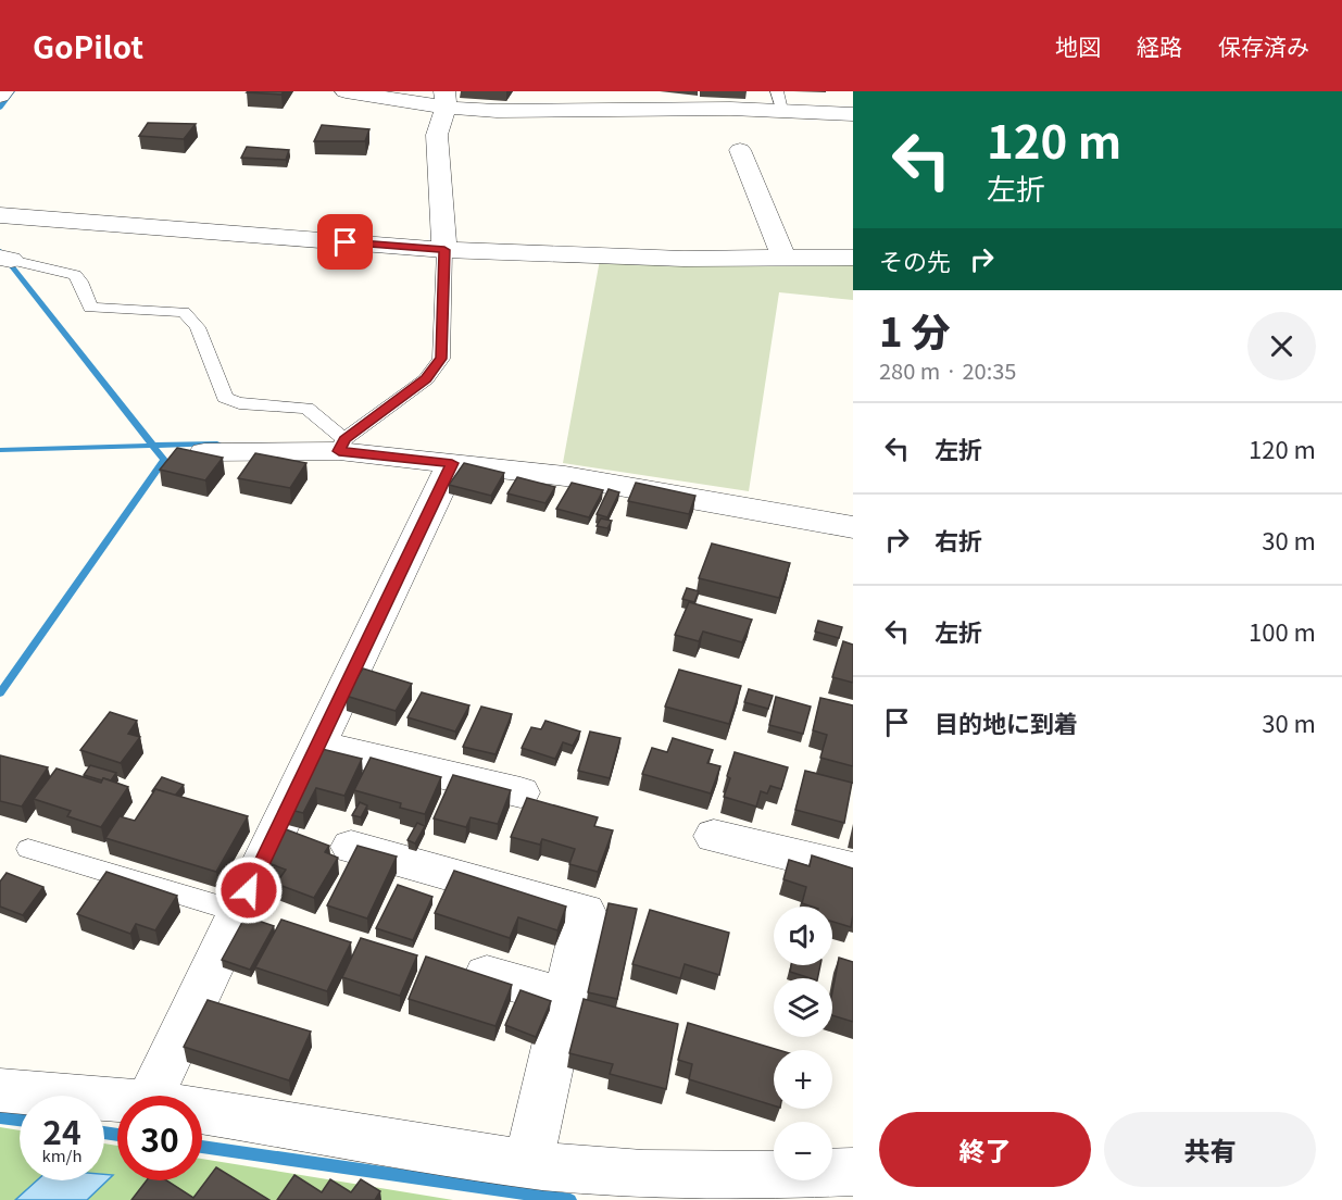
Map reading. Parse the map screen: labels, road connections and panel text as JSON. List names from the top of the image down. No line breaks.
{"page":{"header":"GoPilot","nav":["地図","経路","保存済み"],"turn":["120 m","左折"],"then":"その先","heading":["1 分","280 m · 20:35"],"list":[{"name":"左折","value":"120 m"},{"name":"右折","value":"30 m"},{"name":"左折","value":"100 m"},{"name":"目的地に到着","value":"30 m"}],"map_buttons":["+","−"],"speed":"24 km/h","limit":"30","buttons":["終了","共有"]}}
